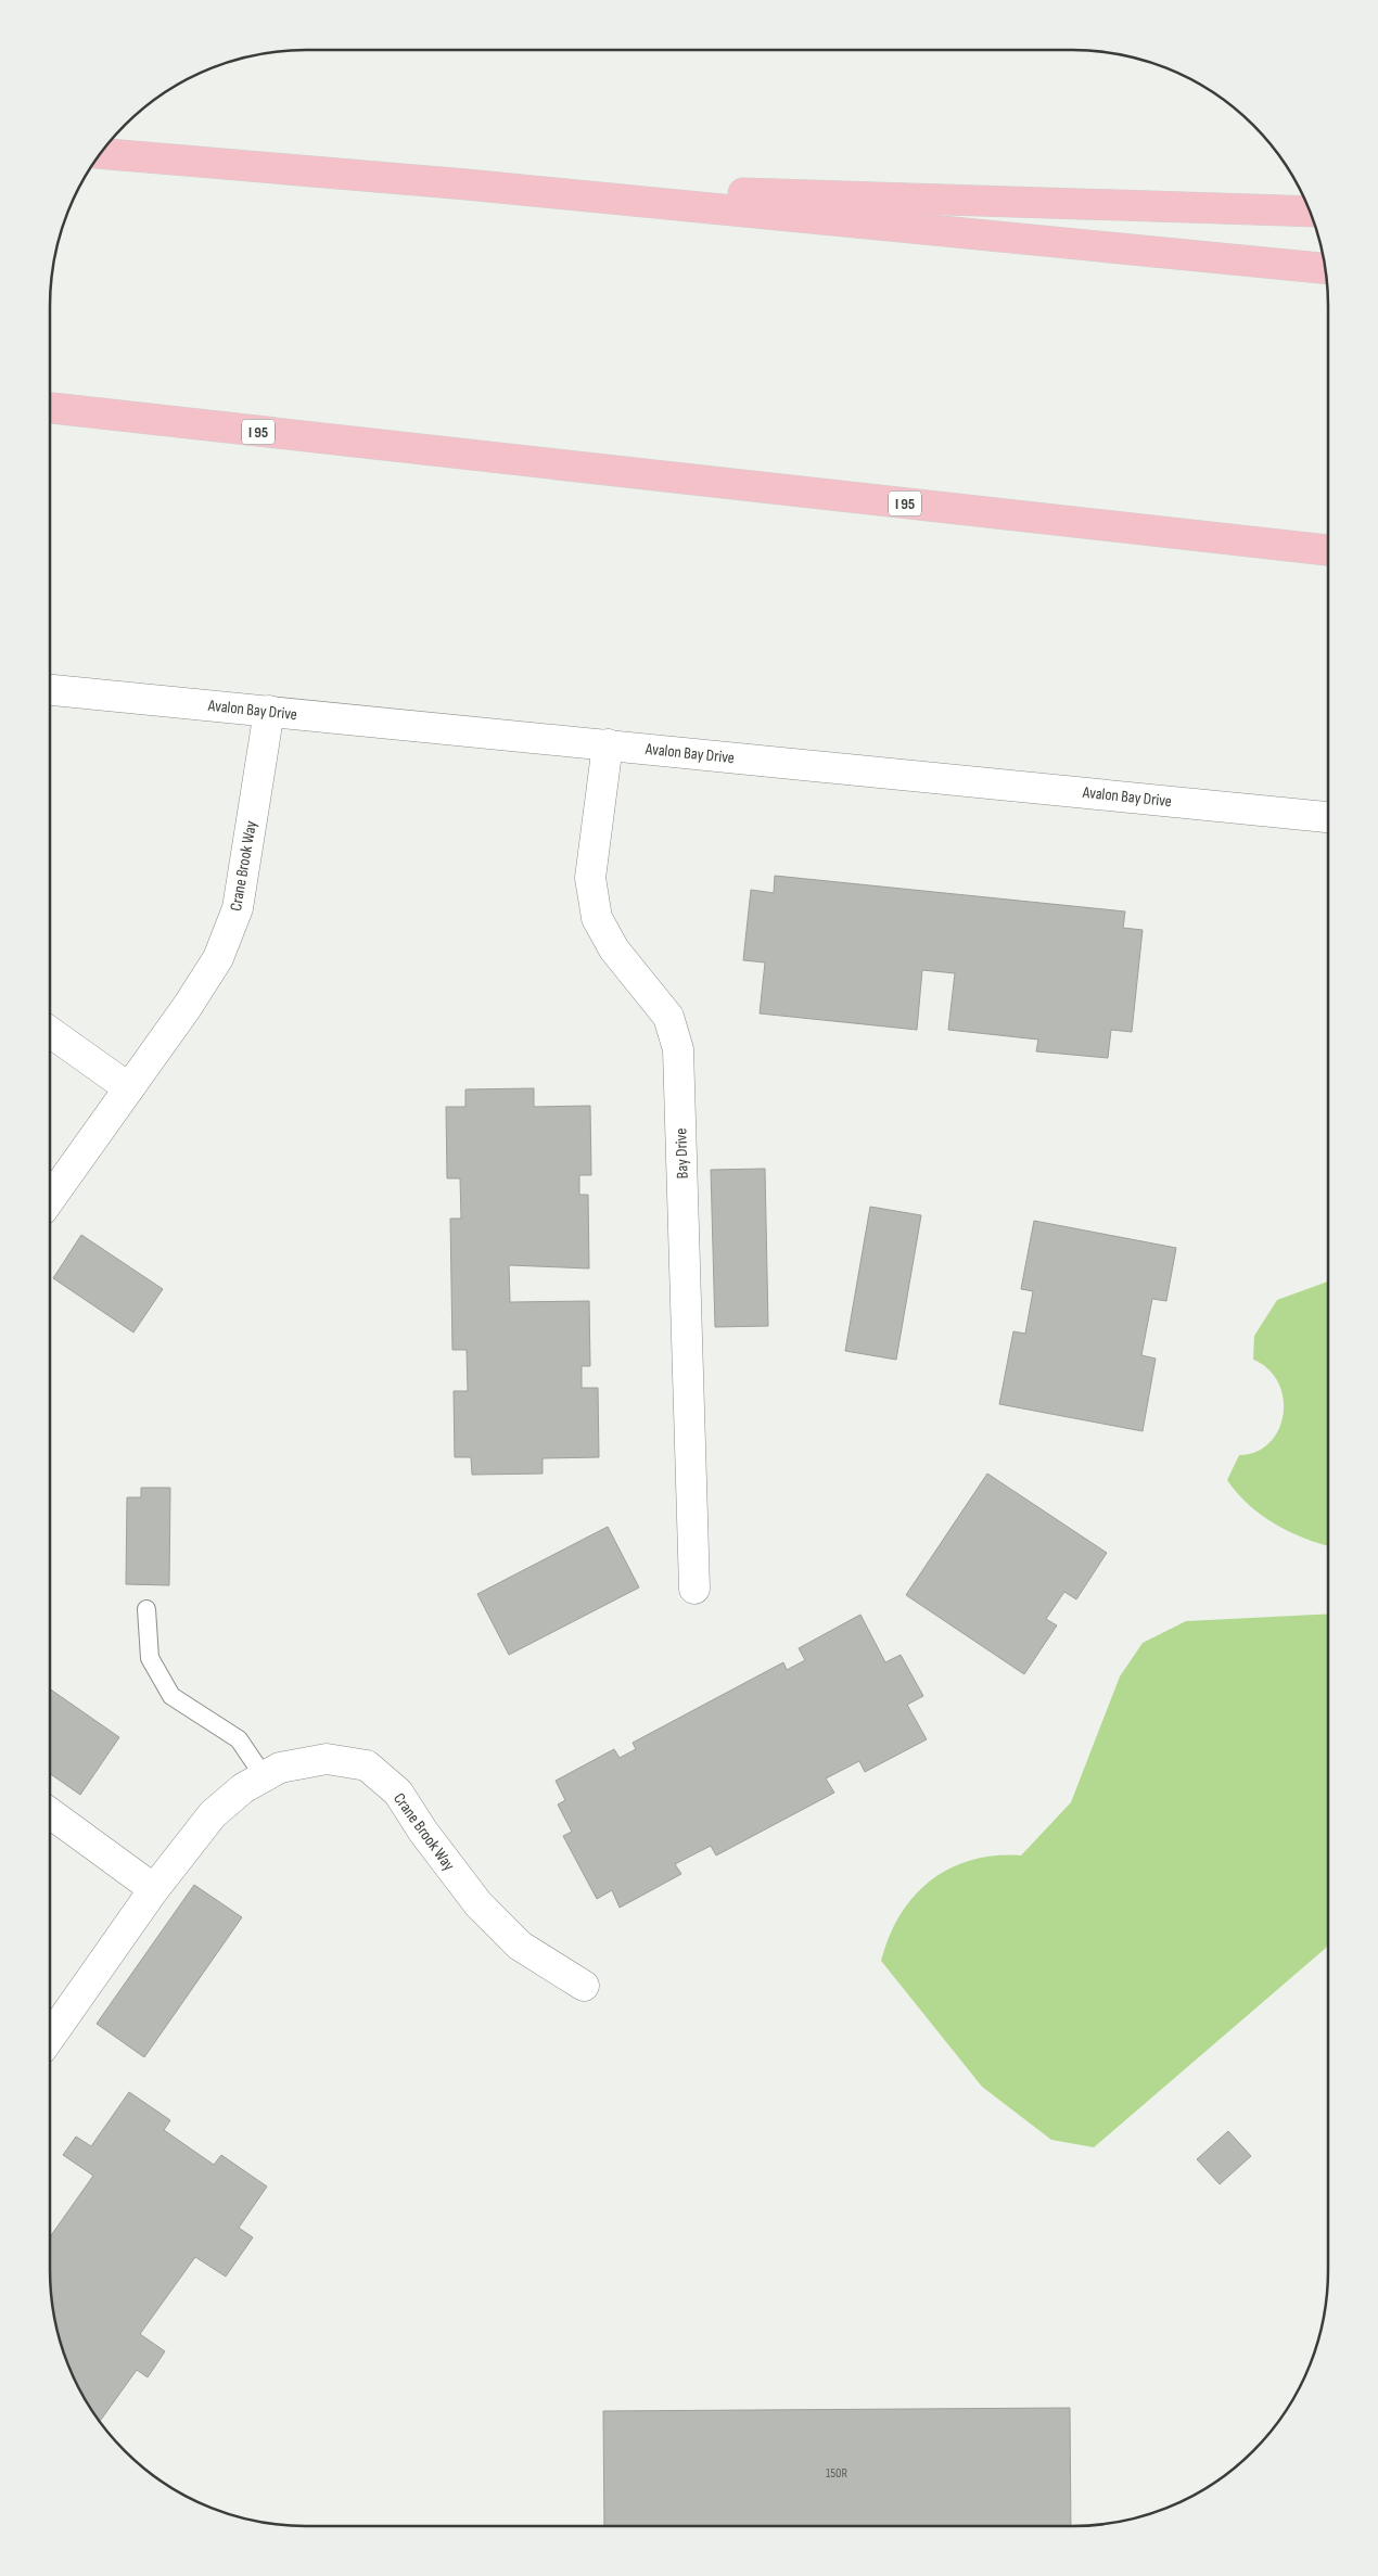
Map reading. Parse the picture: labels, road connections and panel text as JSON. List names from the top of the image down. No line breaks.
{"streets":{"highway":["I 95"],"street":["Avalon Bay Drive","Crane Brook Way","Bay Drive"]},"crossings":[["Avalon Bay Drive","Crane Brook Way"],["Avalon Bay Drive","Bay Drive"]],"house_numbers":["150R"]}
